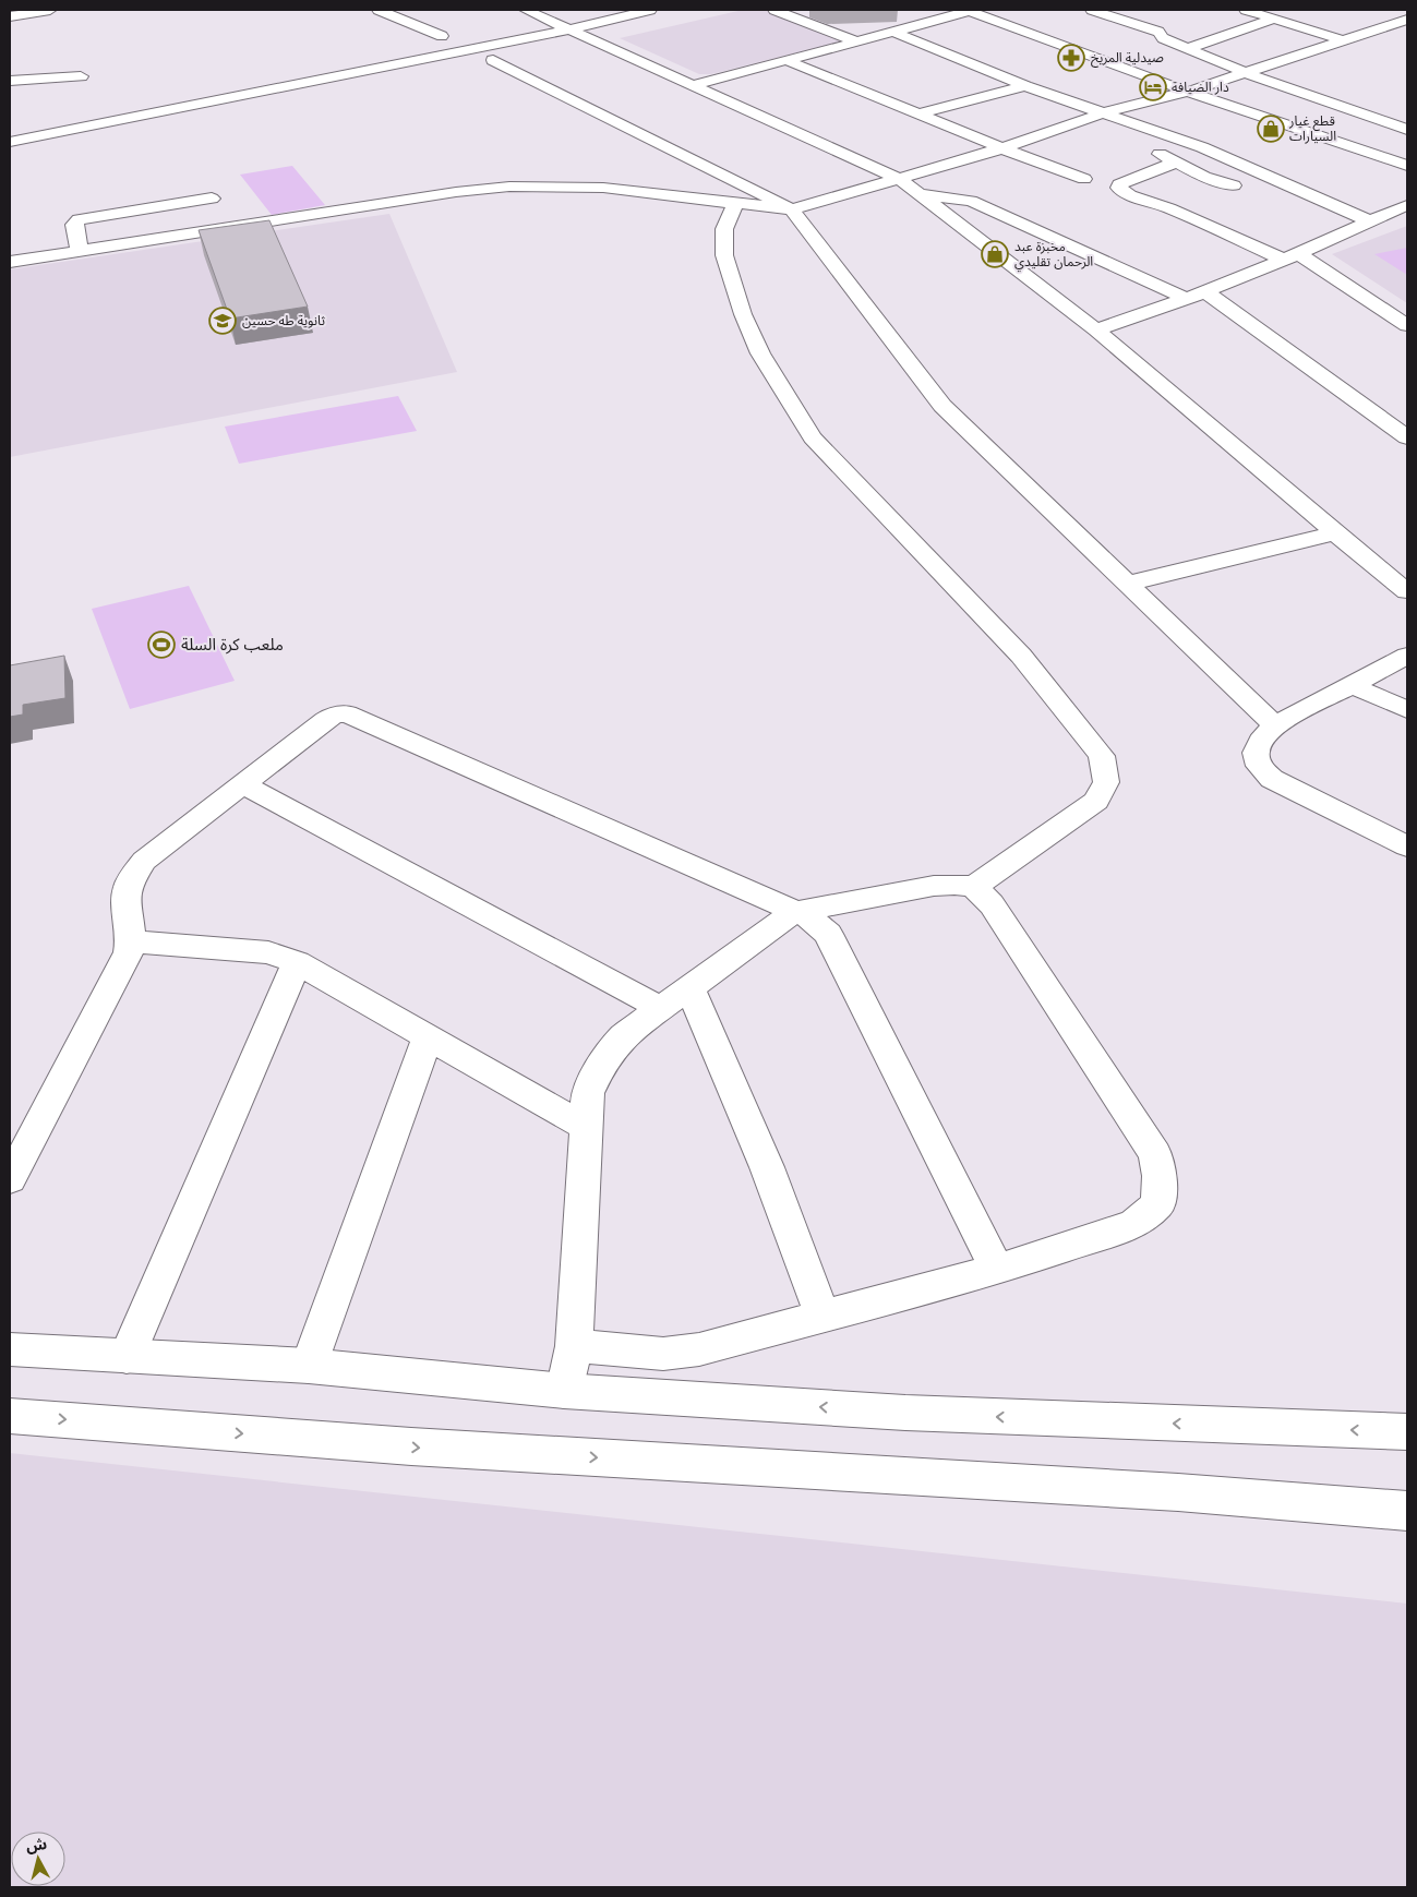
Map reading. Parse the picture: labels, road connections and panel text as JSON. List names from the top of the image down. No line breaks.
{"places":{"pharmacy":["صيدلية المريخ"],"hotel":["دار الضيافة"],"shop":["قطع غيار السيارات","مخبزة عبد الرحمان تقليدي"],"school or university":["ثانوية طه حسين"],"sports":["ملعب كرة السلة"]},"north":"top"}
